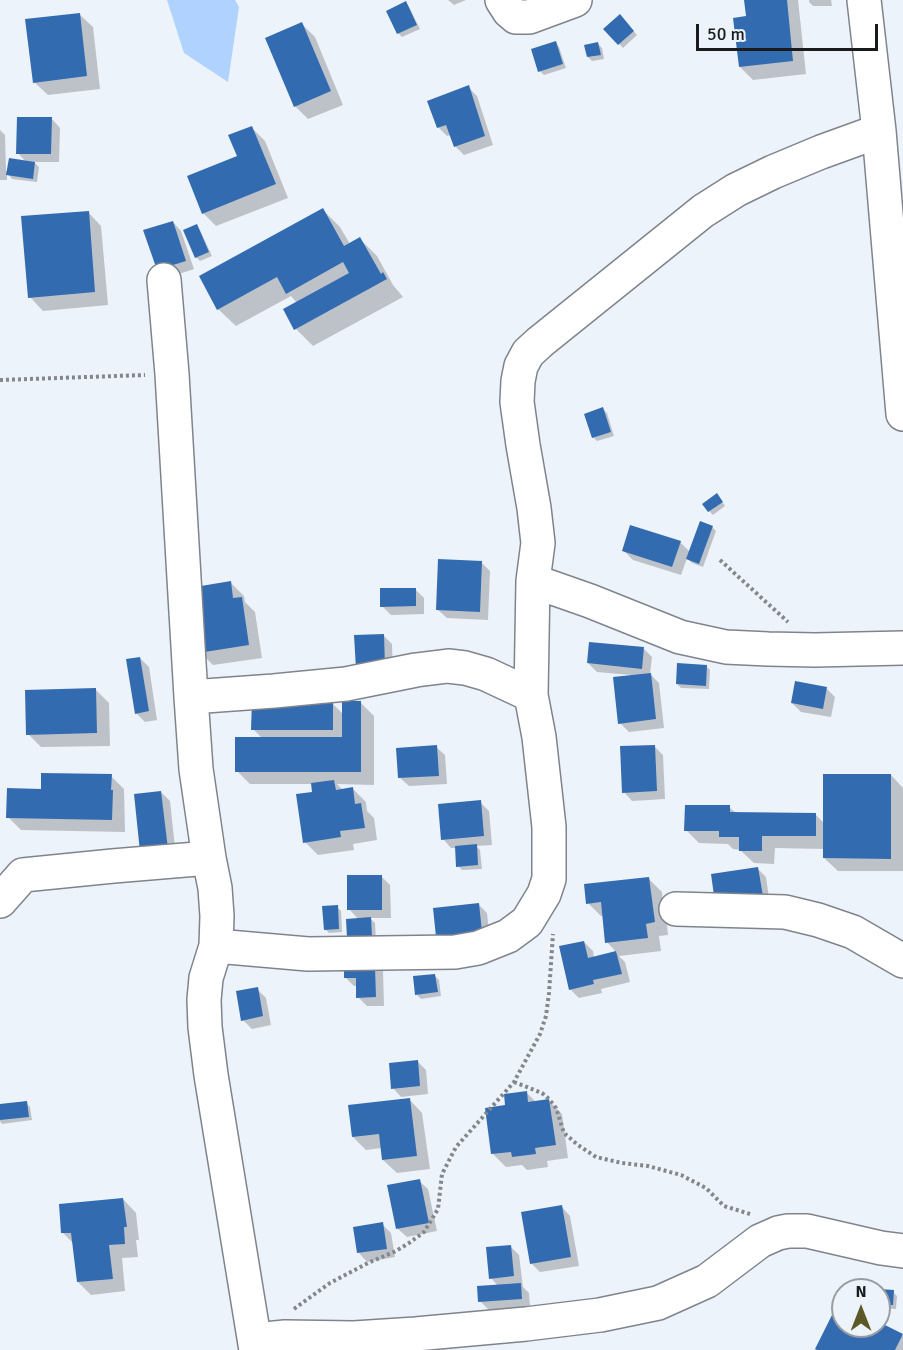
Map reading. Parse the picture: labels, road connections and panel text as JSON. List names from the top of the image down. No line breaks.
{"scale_bar":"50 m","north":"top"}
